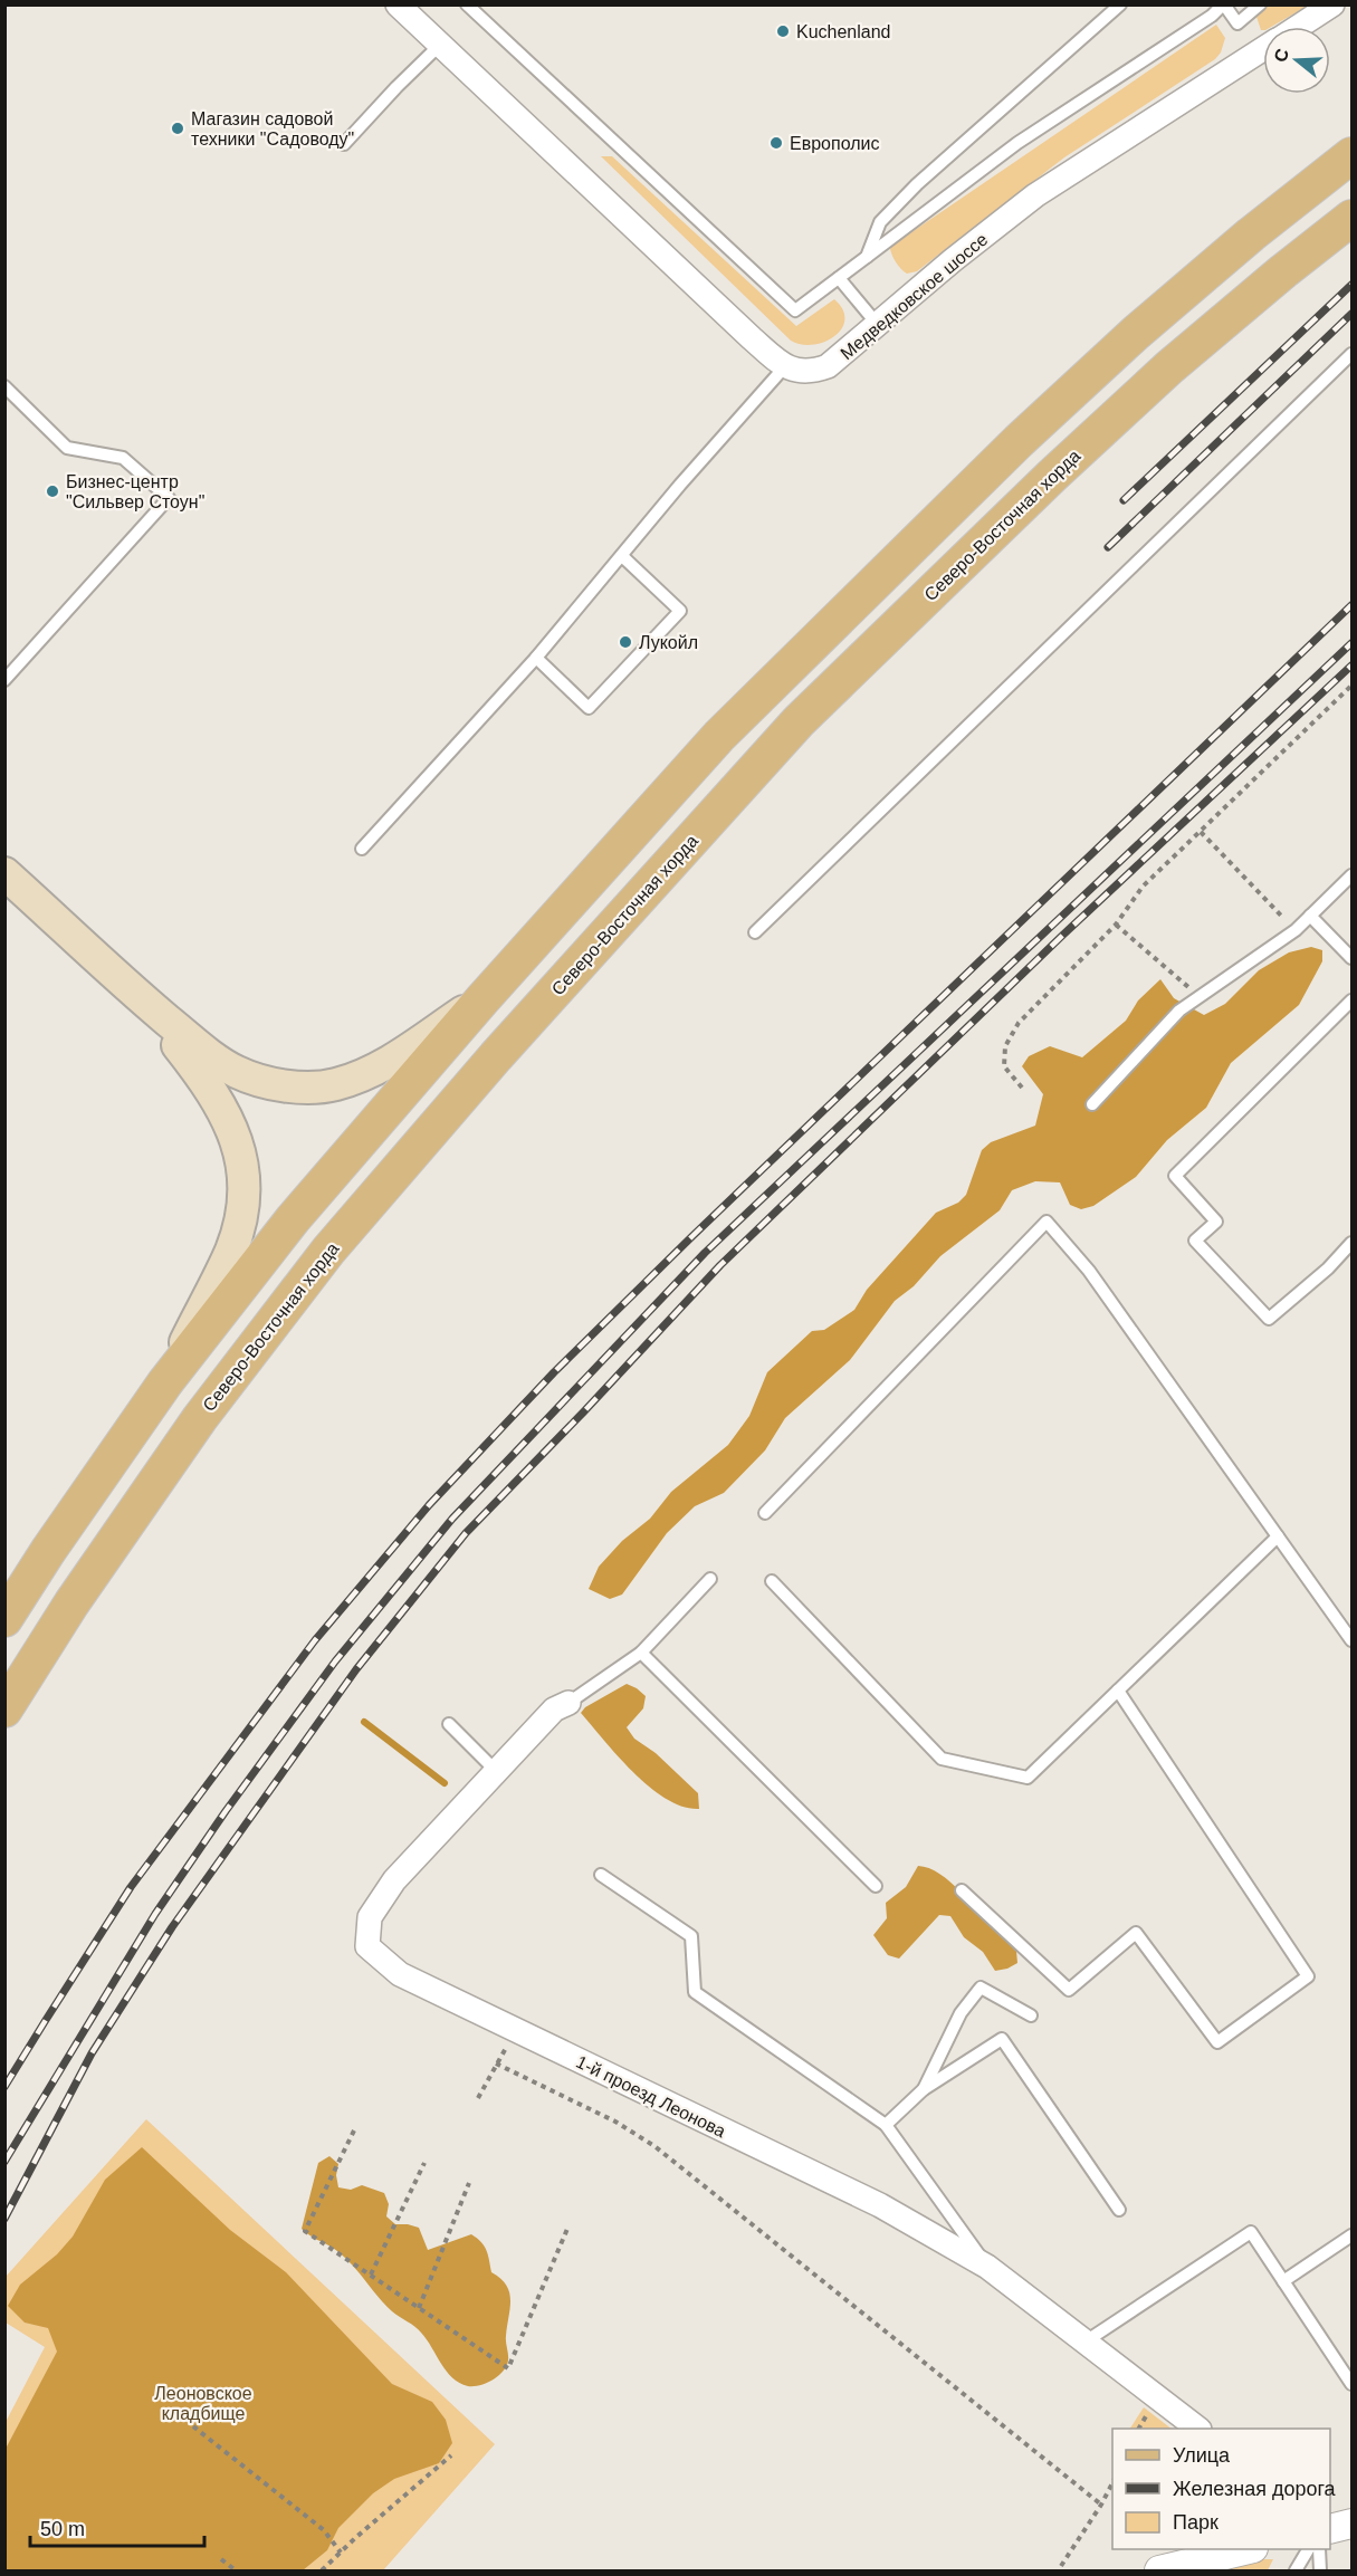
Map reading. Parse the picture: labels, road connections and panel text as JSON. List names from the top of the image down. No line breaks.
{"streets":{"main road":["Северо-Восточная хорда"],"street":["Медведковское шоссе","1-й проезд Леонова"]},"parks":["Леоновское кладбище"],"places":["Kuchenland","Магазин садовой техники \"Садоводу\"","Европолис","Бизнес-центр \"Сильвер Стоун\"","Лукойл"],"legend":["Улица","Железная дорога","Парк"],"scale_bar":"50 m","north":"left"}
